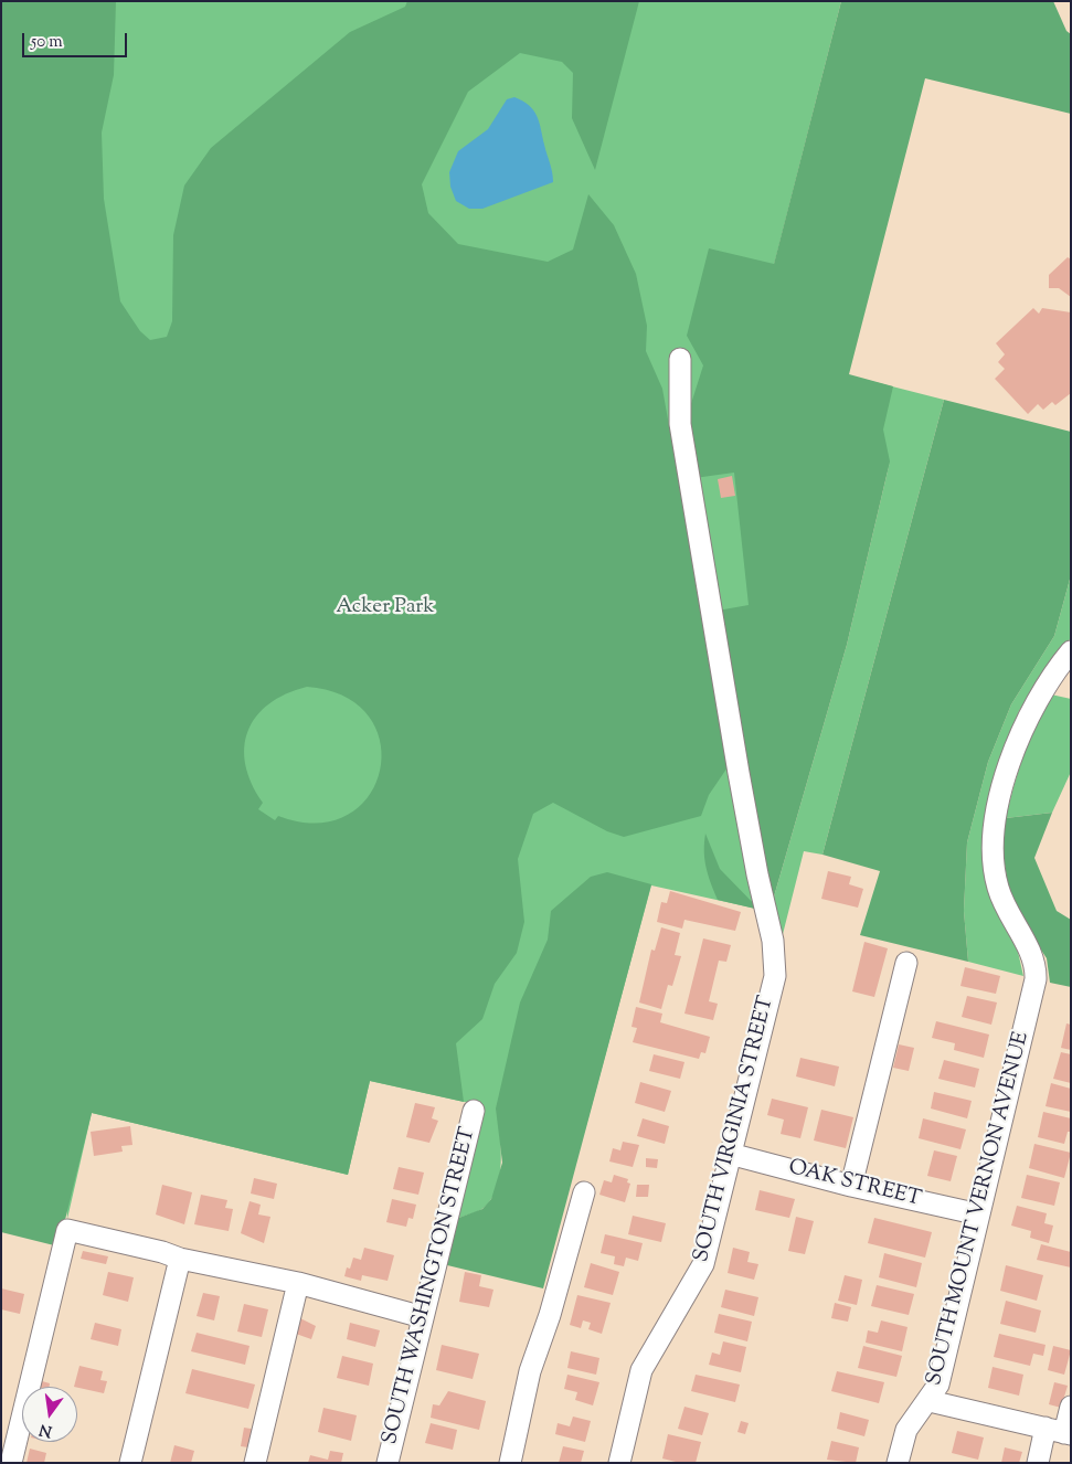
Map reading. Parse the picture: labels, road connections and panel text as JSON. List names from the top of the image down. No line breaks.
{"streets":{"street":["SOUTH VIRGINIA STREET","OAK STREET","SOUTH MOUNT VERNON AVENUE","SOUTH WASHINGTON STREET"]},"crossings":[["SOUTH VIRGINIA STREET","OAK STREET"],["OAK STREET","SOUTH MOUNT VERNON AVENUE"]],"parks":["Acker Park"],"scale_bar":"50 m","north":"bottom"}
